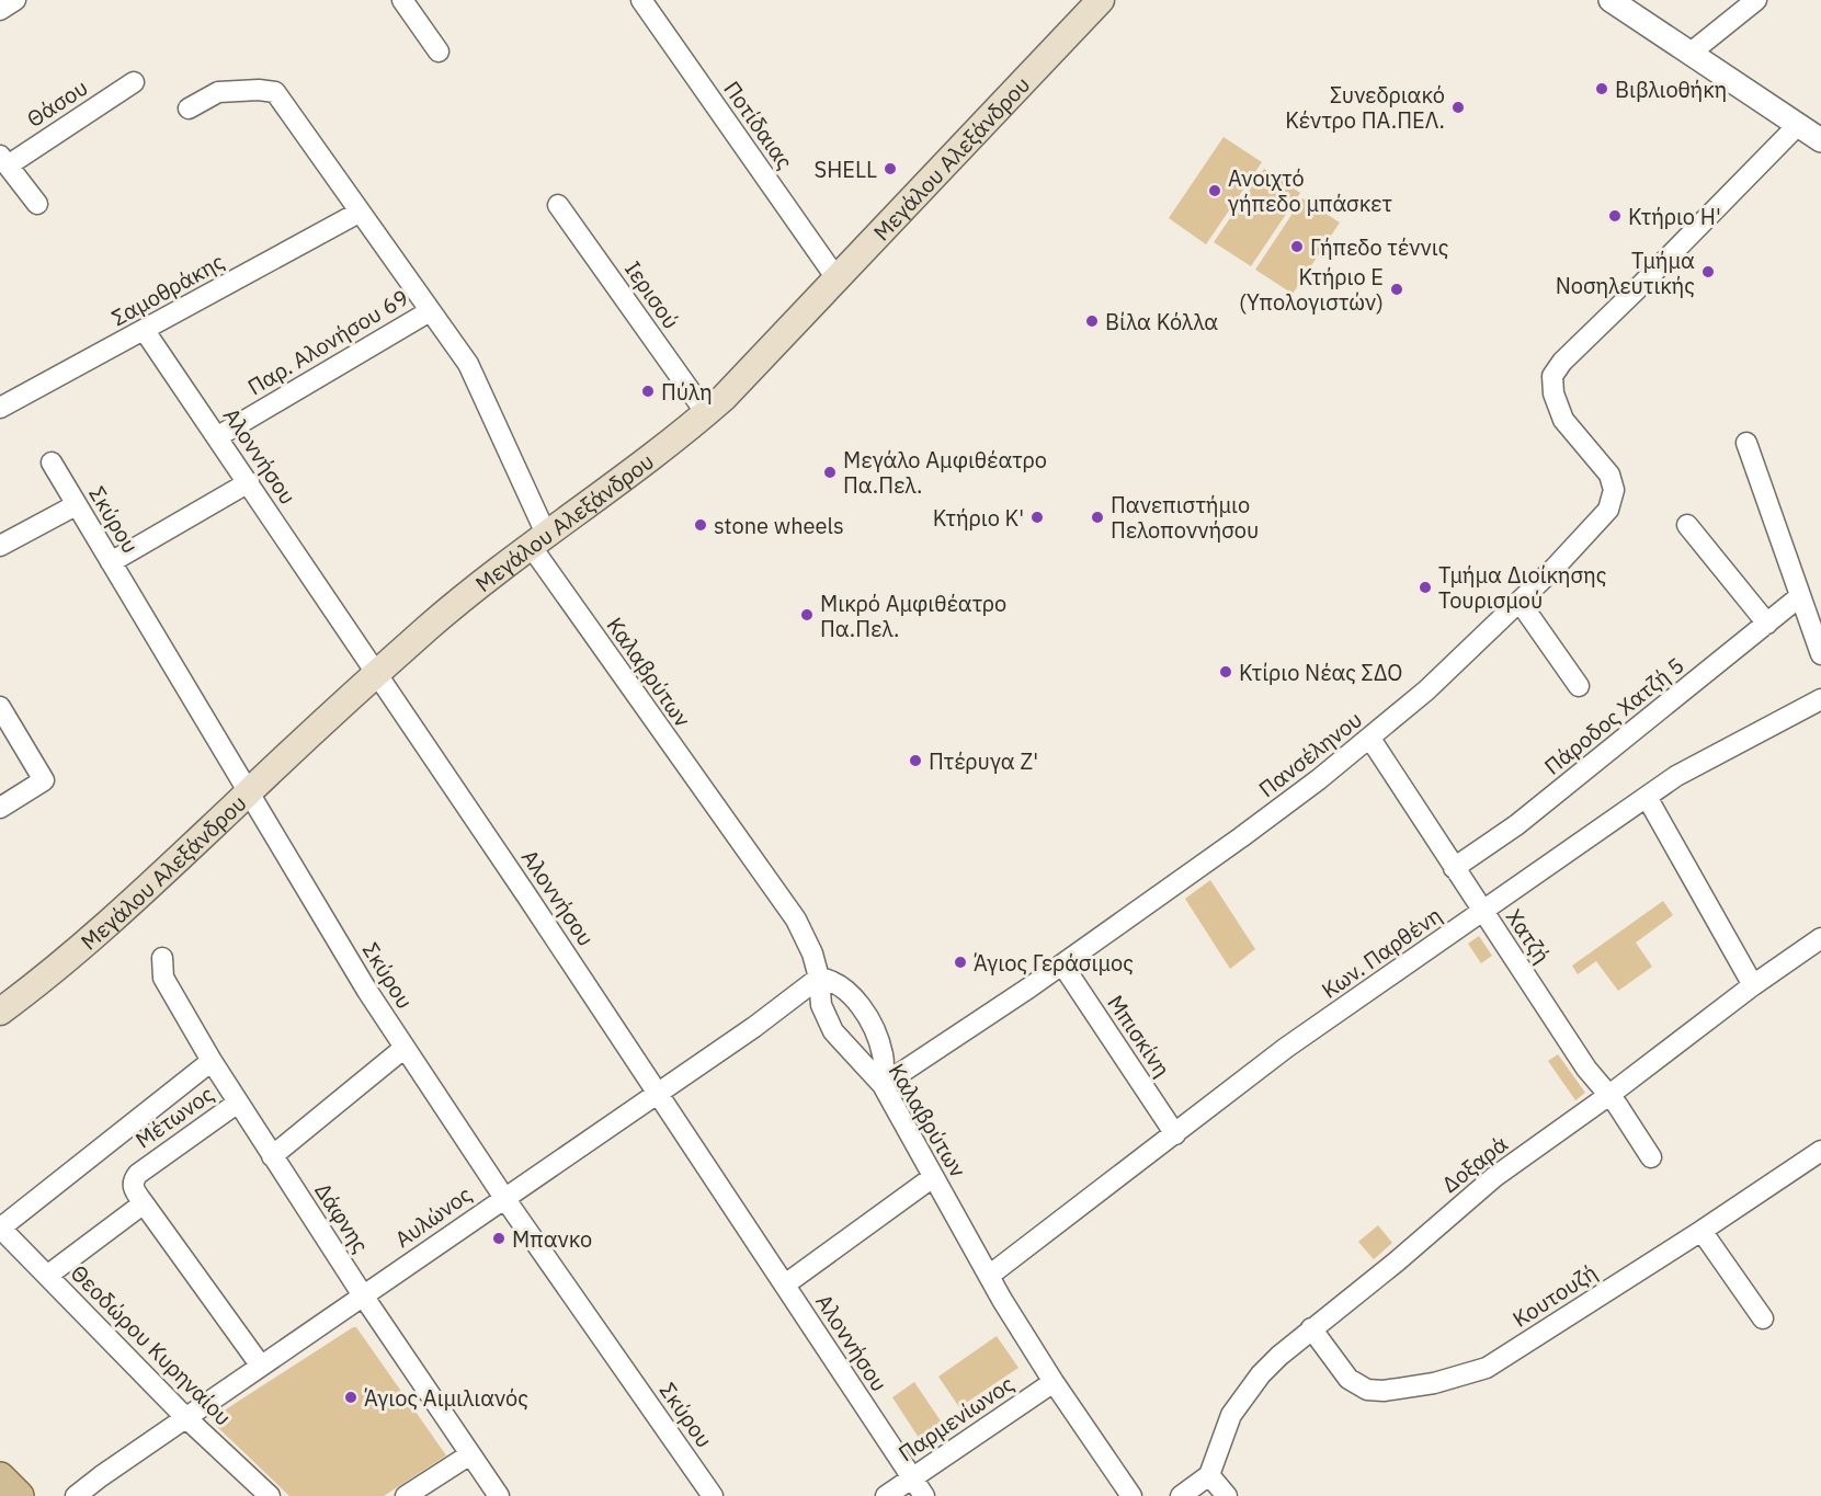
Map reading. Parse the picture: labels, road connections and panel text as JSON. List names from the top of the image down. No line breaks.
{"streets":{"main road":["Μεγάλου Αλεξάνδρου"],"street":["Θάσου","Ποτίδαιας","Σαμοθράκης","Ιερισού","Παρ. Αλονήσου 69","Αλοννήσου","Σκύρου","Καλαβρύτων","Πάροδος Χατζή 5","Πανσέληνου","Χατζή","Κων. Παρθένη","Μπισκίνη","Μέτωνος","Δοξαρά","Αυλώνος","Δάφνης","Κουτουζή","Θεοδώρου Κυρηναίου","Παρμενίωνος"]},"crossings":[["Ποτίδαιας","Μεγάλου Αλεξάνδρου"],["Μεγάλου Αλεξάνδρου","Ιερισού"],["Μεγάλου Αλεξάνδρου","Αλοννήσου"],["Μεγάλου Αλεξάνδρου","Σκύρου"],["Μεγάλου Αλεξάνδρου","Καλαβρύτων"],["Σαμοθράκης","Αλοννήσου"],["Σαμοθράκης","Καλαβρύτων"],["Παρ. Αλονήσου 69","Αλοννήσου"],["Παρ. Αλονήσου 69","Καλαβρύτων"],["Αλοννήσου","Αυλώνος"],["Αλοννήσου","Παρμενίωνος"],["Σκύρου","Αυλώνος"],["Καλαβρύτων","Πανσέληνου"],["Καλαβρύτων","Κων. Παρθένη"],["Καλαβρύτων","Αυλώνος"],["Καλαβρύτων","Παρμενίωνος"],["Πάροδος Χατζή 5","Χατζή"],["Πανσέληνου","Χατζή"],["Πανσέληνου","Μπισκίνη"],["Χατζή","Κων. Παρθένη"],["Χατζή","Δοξαρά"],["Κων. Παρθένη","Μπισκίνη"],["Μέτωνος","Δάφνης"],["Δοξαρά","Κουτουζή"],["Αυλώνος","Δάφνης"],["Αυλώνος","Θεοδώρου Κυρηναίου"]],"places":["Βιβλιοθήκη","Συνεδριακό Κέντρο ΠΑ.ΠΕΛ.","SHELL","Ανοιχτό γήπεδο μπάσκετ","Κτήριο Η'","Γήπεδο τέννις","Τμήμα Νοσηλευτικής","Κτήριο Ε (Υπολογιστών)","Βίλα Κόλλα","Πύλη","Μεγάλο Αμφιθέατρο Πα.Πελ.","Κτήριο Κ'","Πανεπιστήμιο Πελοποννήσου","stone wheels","Τμήμα Διοίκησης Τουρισμού","Μικρό Αμφιθέατρο Πα.Πελ.","Κτίριο Νέας ΣΔΟ","Πτέρυγα Ζ'","Άγιος Γεράσιμος","Μπανκο","Άγιος Αιμιλιανός"]}
